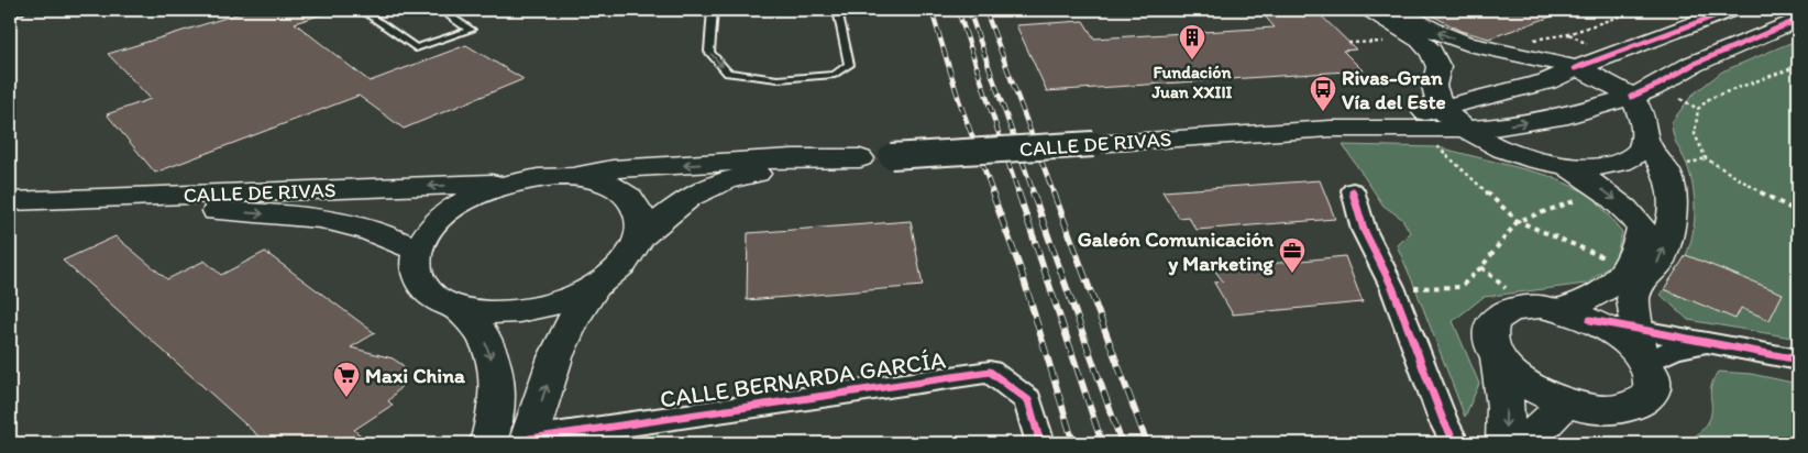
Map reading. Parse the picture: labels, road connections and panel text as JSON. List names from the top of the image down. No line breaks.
{"streets":{"main road":["CALLE DE RIVAS"],"street":["CALLE BERNARDA GARCÍA"]},"places":{"building":["Fundación Juan XXIII"],"bus stop":["Rivas-Gran Vía del Este"],"office":["Galeón Comunicación y Marketing"],"supermarket":["Maxi China"]}}
